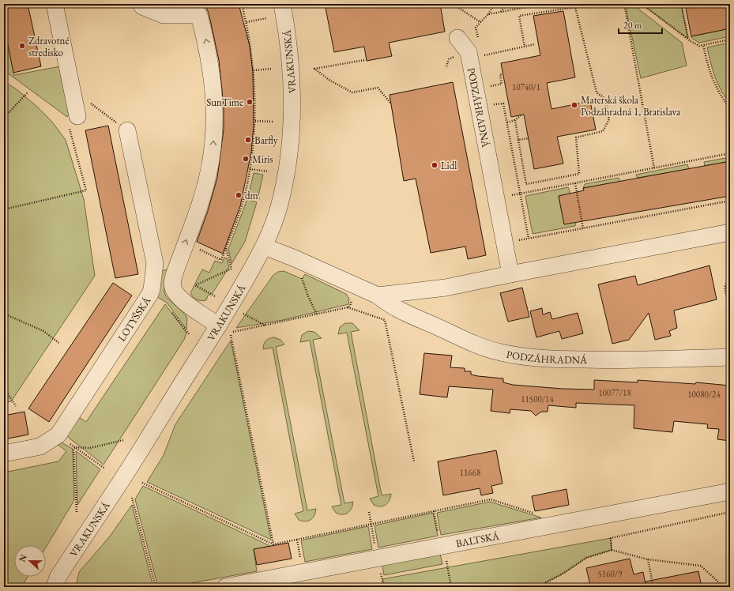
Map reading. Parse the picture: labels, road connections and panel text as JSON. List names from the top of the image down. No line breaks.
{"streets":{"street":["VRAKUNSKÁ","PODZÁHRADNÁ","LOTYŠSKÁ","BALTSKÁ"]},"crossings":[["VRAKUNSKÁ","PODZÁHRADNÁ"]],"places":["Zdravotné stredisko","SunTime","Materská škola Podzáhradná 1, Bratislava","Barfly","Miris","Lidl","dm"],"house_numbers":["10740/1","10077/18","10080/24","11500/14","11668","5160/9"],"scale_bar":"20 m","north":"left"}
